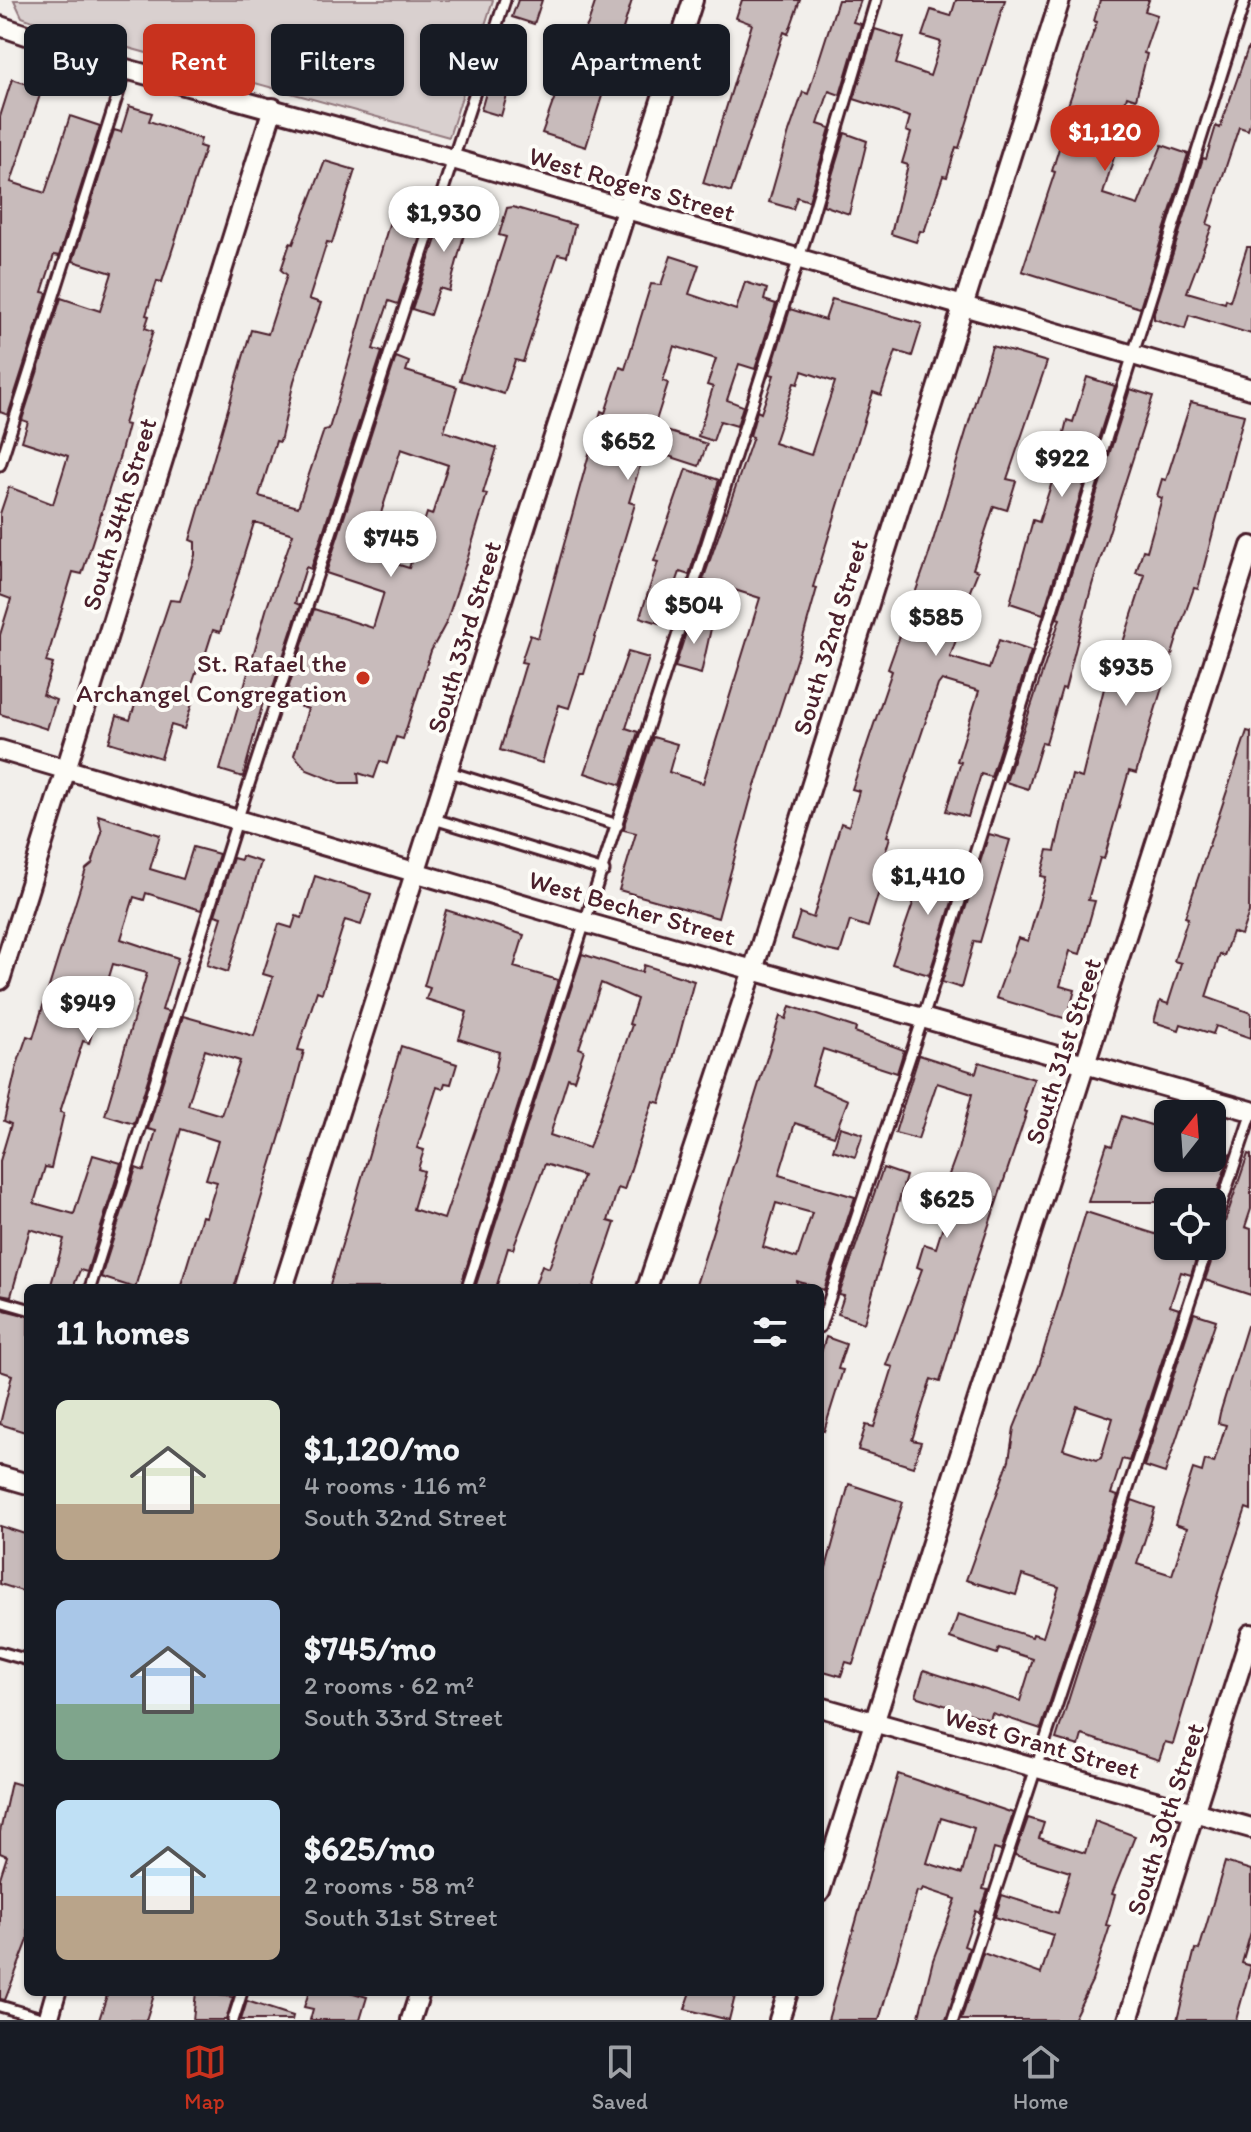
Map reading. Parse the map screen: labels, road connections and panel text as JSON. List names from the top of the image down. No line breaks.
{"streets":{"street":["West Rogers Street","South 34th Street","South 33rd Street","South 32nd Street","West Becher Street","South 31st Street","West Grant Street","South 30th Street"]},"crossings":[["West Rogers Street","South 34th Street"],["West Rogers Street","South 33rd Street"],["West Rogers Street","South 32nd Street"],["South 34th Street","West Becher Street"],["South 33rd Street","West Becher Street"],["South 32nd Street","West Becher Street"],["West Becher Street","South 31st Street"],["South 31st Street","West Grant Street"],["West Grant Street","South 30th Street"]],"places":["St. Rafael the Archangel Congregation"],"north":"top","page":{"chip":["Buy","Rent","Filters","New","Apartment"],"price":["$1,120","$1,930","$652","$922","$745","$504","$585","$935","$1,410","$949","$625"],"heading":"11 homes","list":[{"name":"$1,120/mo","note":"4 rooms · 116 m² · South 32nd Street"},{"name":"$745/mo","note":"2 rooms · 62 m² · South 33rd Street"},{"name":"$625/mo","note":"2 rooms · 58 m² · South 31st Street"}],"tabs":["Map","Saved","Home"]}}
